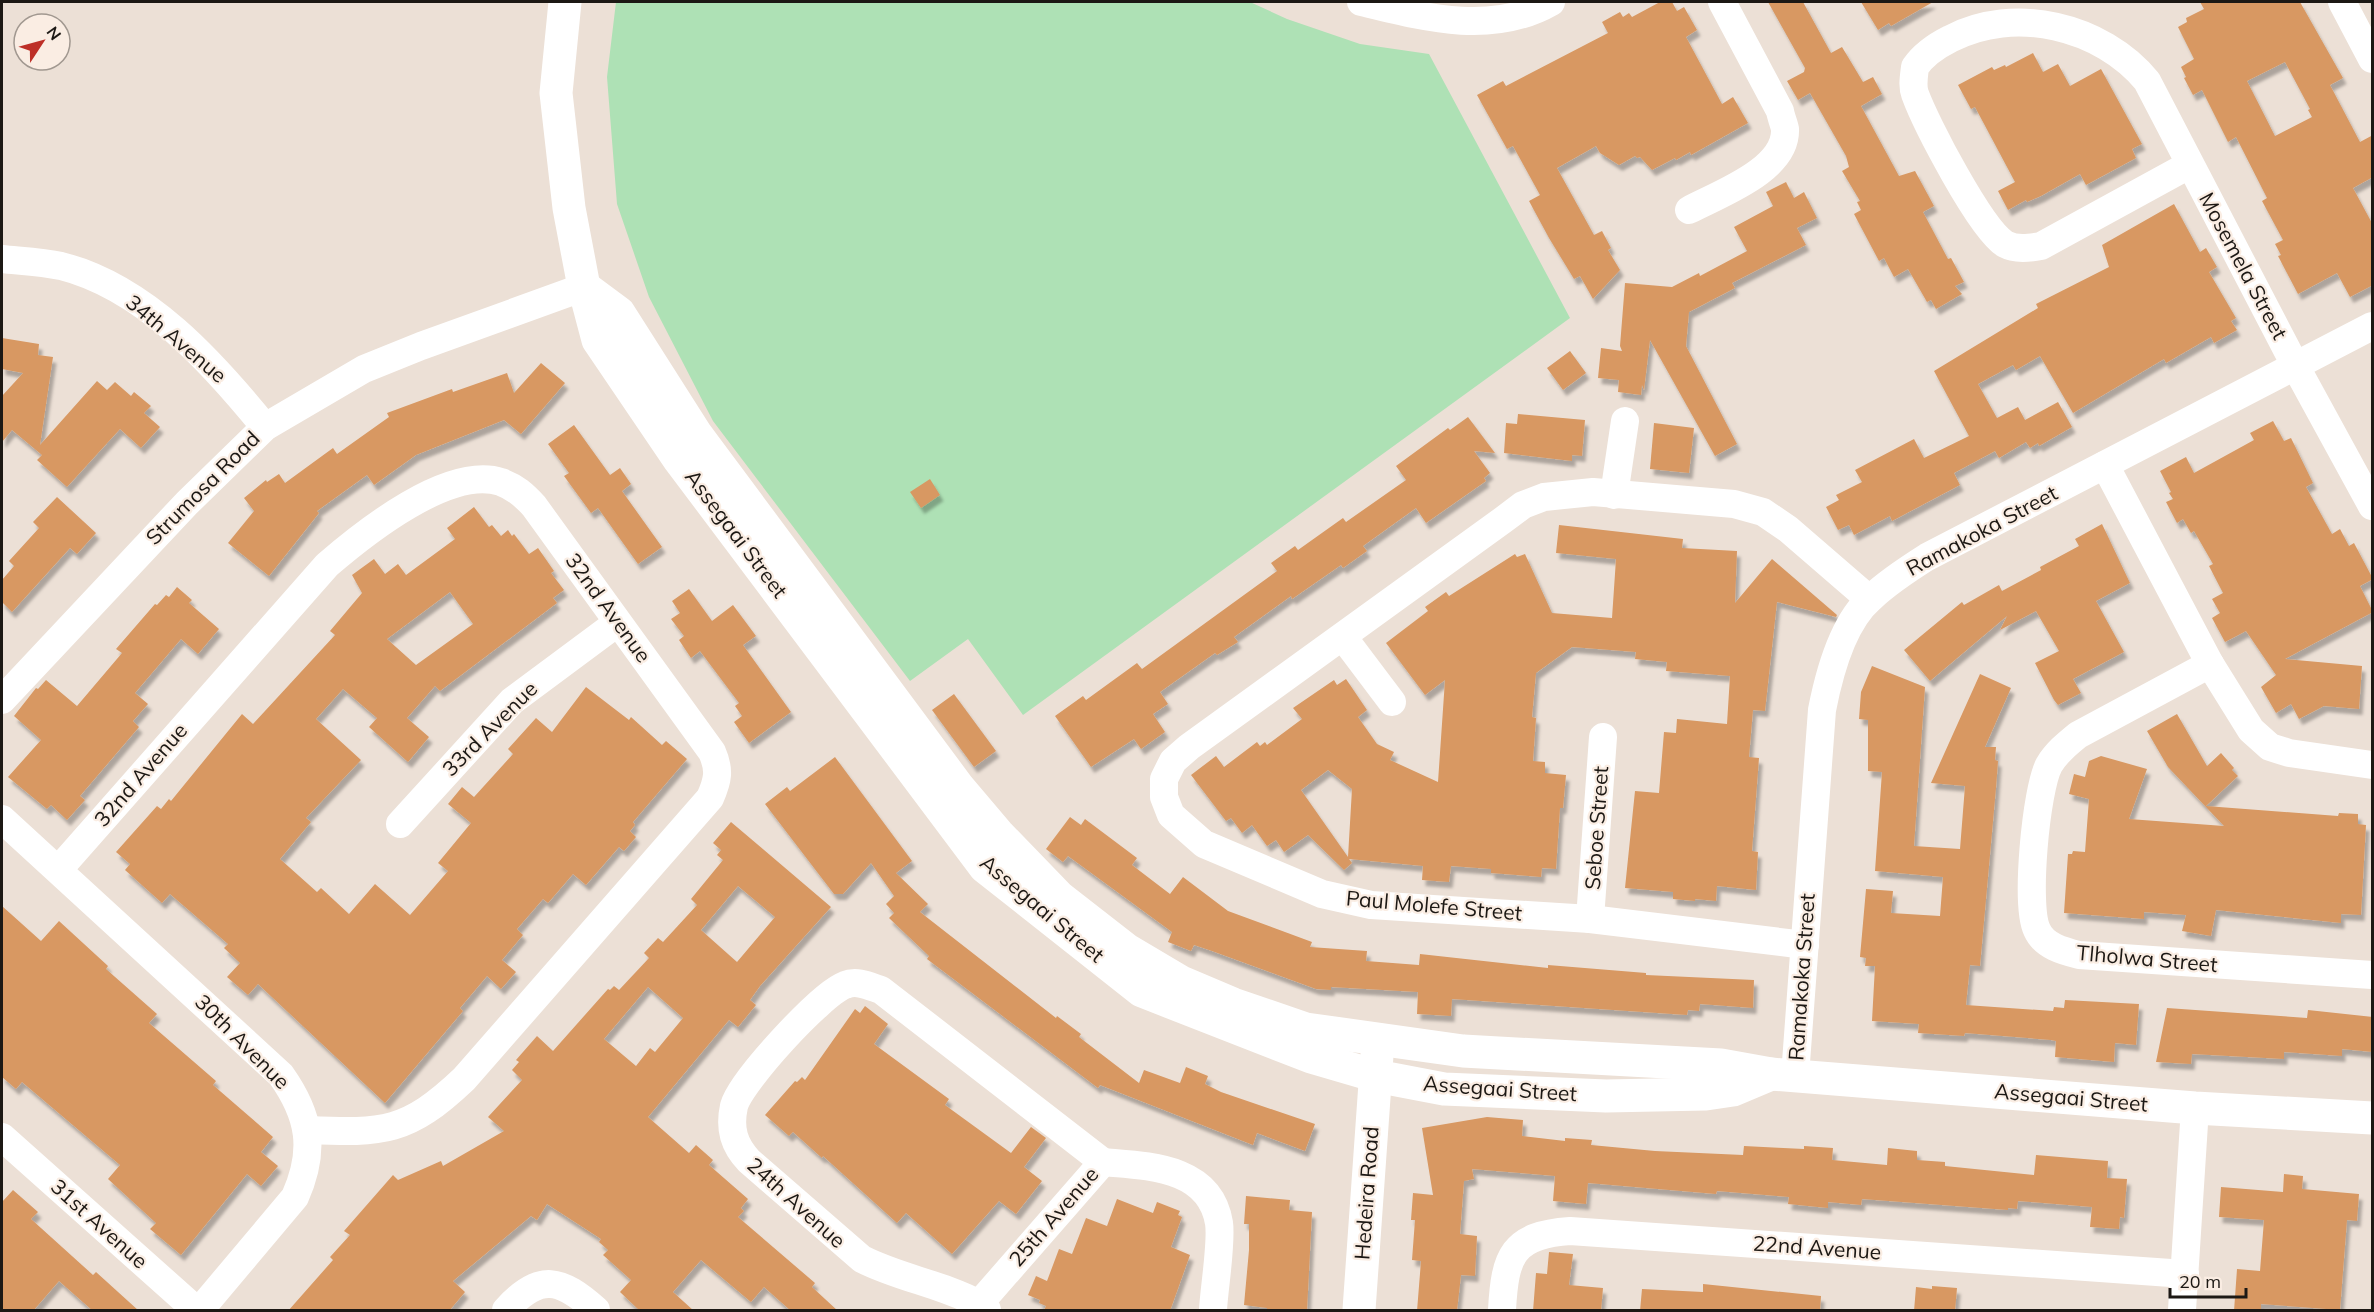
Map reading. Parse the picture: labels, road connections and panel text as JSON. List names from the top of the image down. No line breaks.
{"streets":{"street":["Mosemela Street","34th Avenue","Strumosa Road","Ramakoka Street","Assegaai Street","32nd Avenue","33rd Avenue","Seboe Street","Paul Molefe Street","Tlholwa Street","30th Avenue","Hedeira Road","24th Avenue","25th Avenue","31st Avenue","22nd Avenue"]},"crossings":[["Mosemela Street","Ramakoka Street"],["34th Avenue","Strumosa Road"],["Strumosa Road","Assegaai Street"],["Ramakoka Street","Assegaai Street"],["Ramakoka Street","Paul Molefe Street"],["Assegaai Street","Hedeira Road"],["32nd Avenue","33rd Avenue"],["32nd Avenue","30th Avenue"],["Seboe Street","Paul Molefe Street"],["30th Avenue","31st Avenue"],["24th Avenue","25th Avenue"]],"scale_bar":"20 m","north":"top right"}
